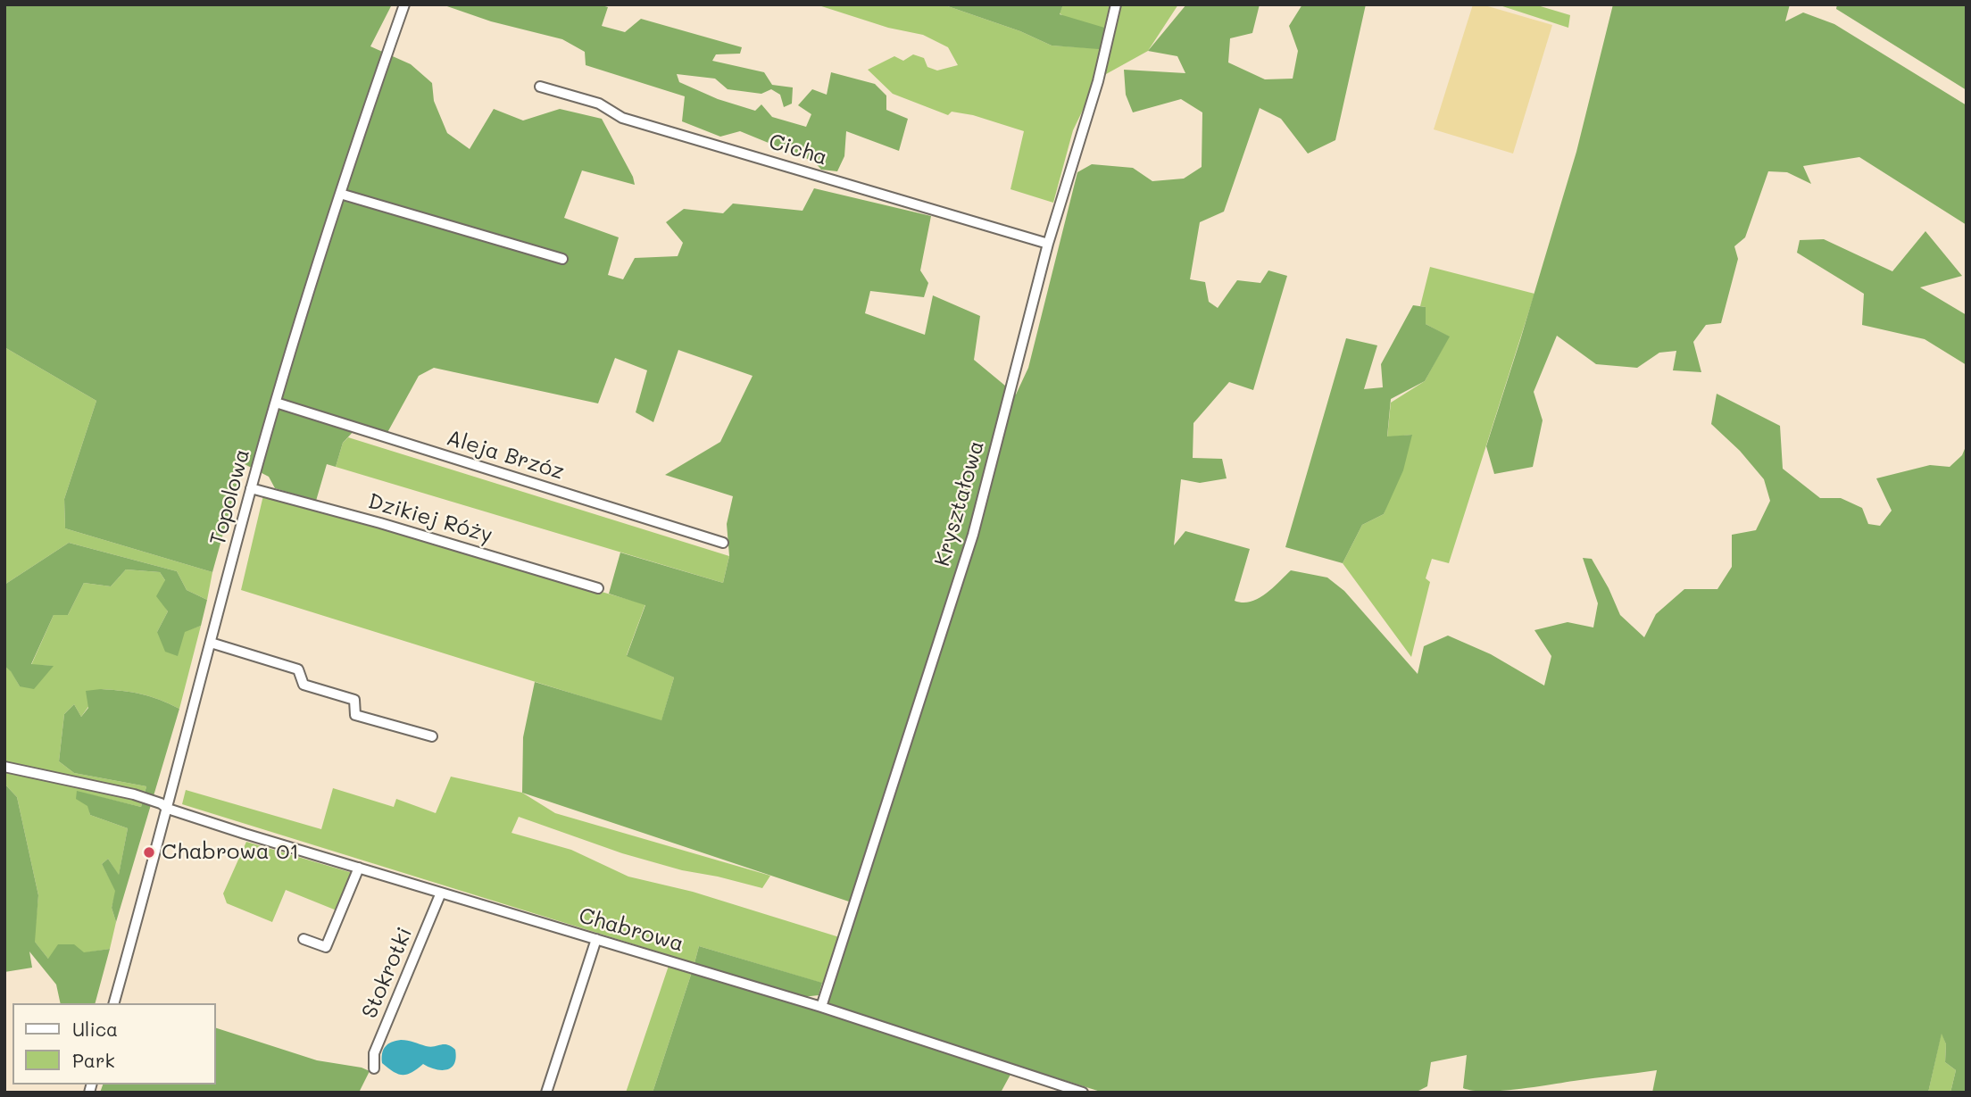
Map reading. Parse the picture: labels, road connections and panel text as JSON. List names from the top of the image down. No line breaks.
{"streets":{"street":["Cicha","Aleja Brzóz","Topolowa","Kryształowa","Dzikiej Róży","Chabrowa","Stokrotki"]},"crossings":[["Cicha","Kryształowa"],["Aleja Brzóz","Topolowa"],["Topolowa","Dzikiej Róży"],["Topolowa","Chabrowa"],["Kryształowa","Chabrowa"],["Chabrowa","Stokrotki"]],"places":["Chabrowa 01"],"legend":["Ulica","Park"]}
